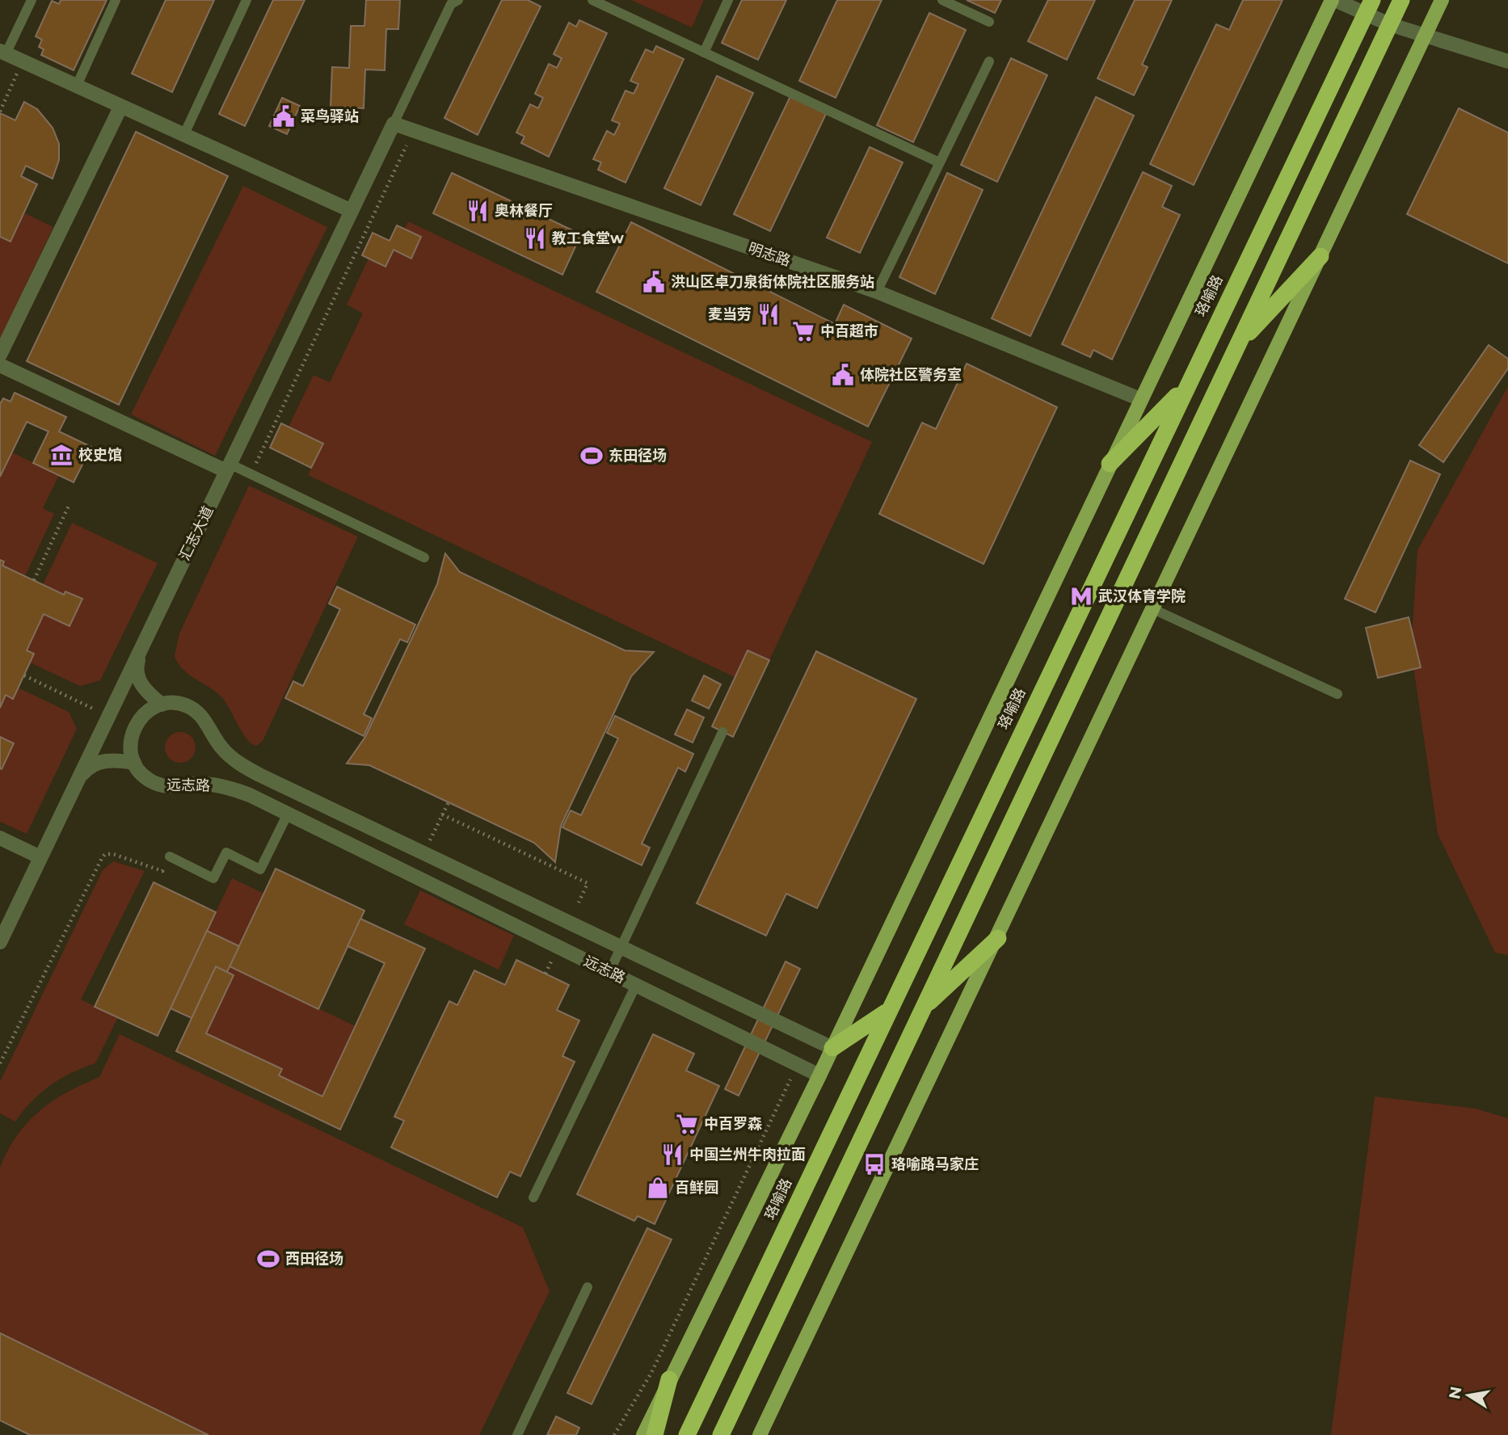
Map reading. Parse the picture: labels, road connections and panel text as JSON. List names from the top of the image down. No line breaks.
{"streets":{"highway":["珞喻路"],"street":["明志路","汇志大道","远志路"]},"crossings":[["明志路","汇志大道"]],"places":{"public building":["菜鸟驿站","洪山区卓刀泉街体院社区服务站","体院社区警务室"],"restaurant":["奥林餐厅","教工食堂w","麦当劳","中国兰州牛肉拉面"],"supermarket":["中百超市","中百罗森"],"museum":["校史馆"],"sports":["东田径场","西田径场"],"metro station":["武汉体育学院"],"bus stop":["珞喻路马家庄"],"shop":["百鲜园"]},"north":"left"}
